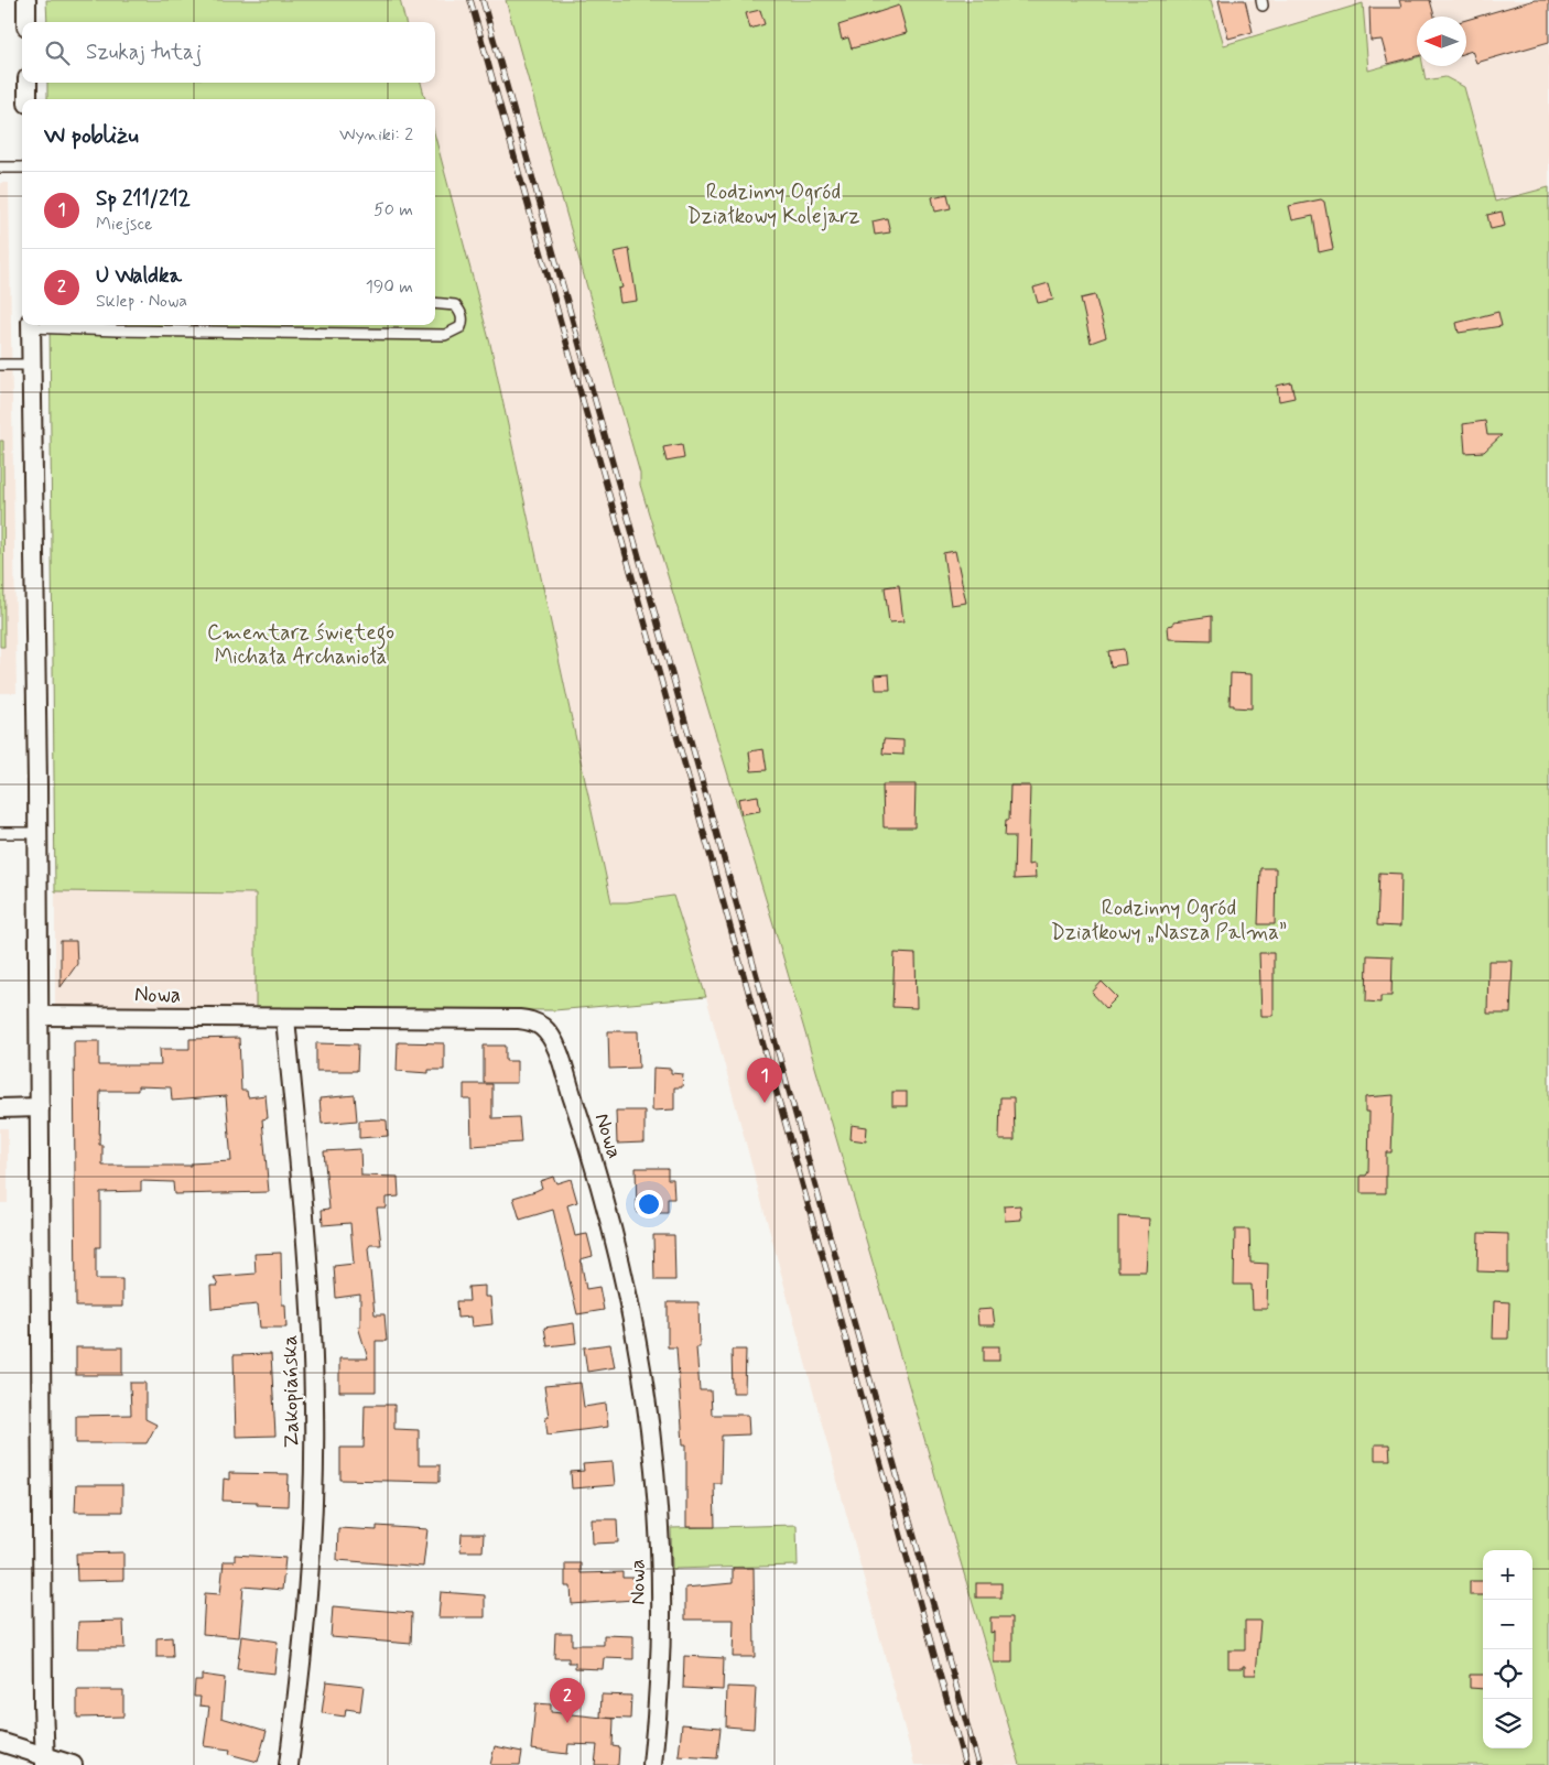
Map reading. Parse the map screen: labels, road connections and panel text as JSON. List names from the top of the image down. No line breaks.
{"streets":{"street":["Nowa","Zakopiańska"]},"crossings":[["Nowa","Zakopiańska"]],"parks":["Rodzinny Ogród Działkowy Kolejarz","Cmentarz świętego Michała Archanioła","Rodzinny Ogród Działkowy „Nasza Palma”"],"north":"left","page":{"search":"Szukaj tutaj","heading":["W pobliżu","Wyniki: 2"],"list":[{"mark":"1","name":"Sp 211/212","note":"Miejsce","value":"50 m"},{"mark":"2","name":"U Waldka","note":"Sklep · Nowa","value":"190 m"}],"pins":["1","2"],"map_buttons":["+","−"]}}
